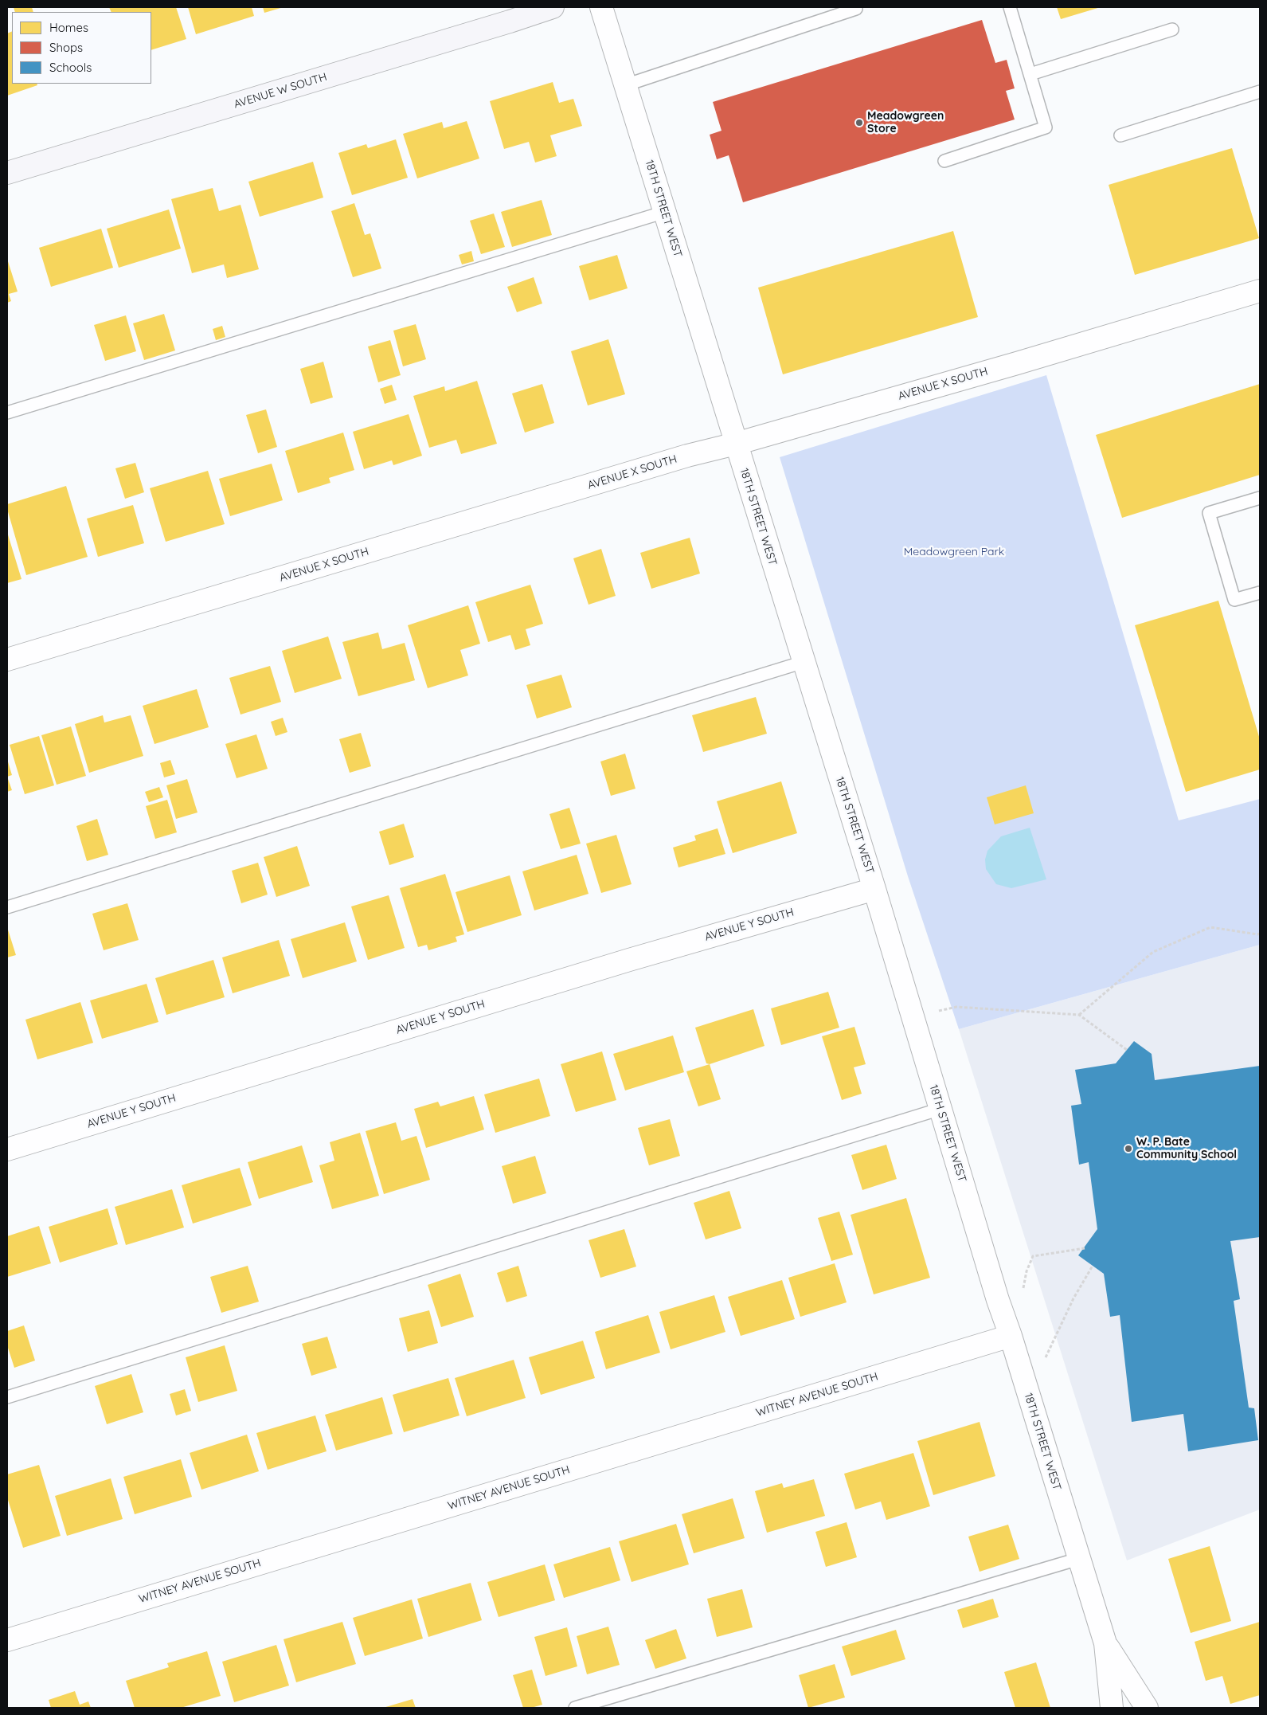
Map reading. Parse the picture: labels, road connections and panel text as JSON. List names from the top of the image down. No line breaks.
{"streets":{"street":["AVENUE W SOUTH","18TH STREET WEST","AVENUE X SOUTH","AVENUE Y SOUTH","WITNEY AVENUE SOUTH"]},"crossings":[["18TH STREET WEST","AVENUE X SOUTH"],["18TH STREET WEST","AVENUE Y SOUTH"],["18TH STREET WEST","WITNEY AVENUE SOUTH"]],"parks":["Meadowgreen Park"],"places":["Meadowgreen Store","W. P. Bate Community School"],"legend":["Homes","Shops","Schools"]}
